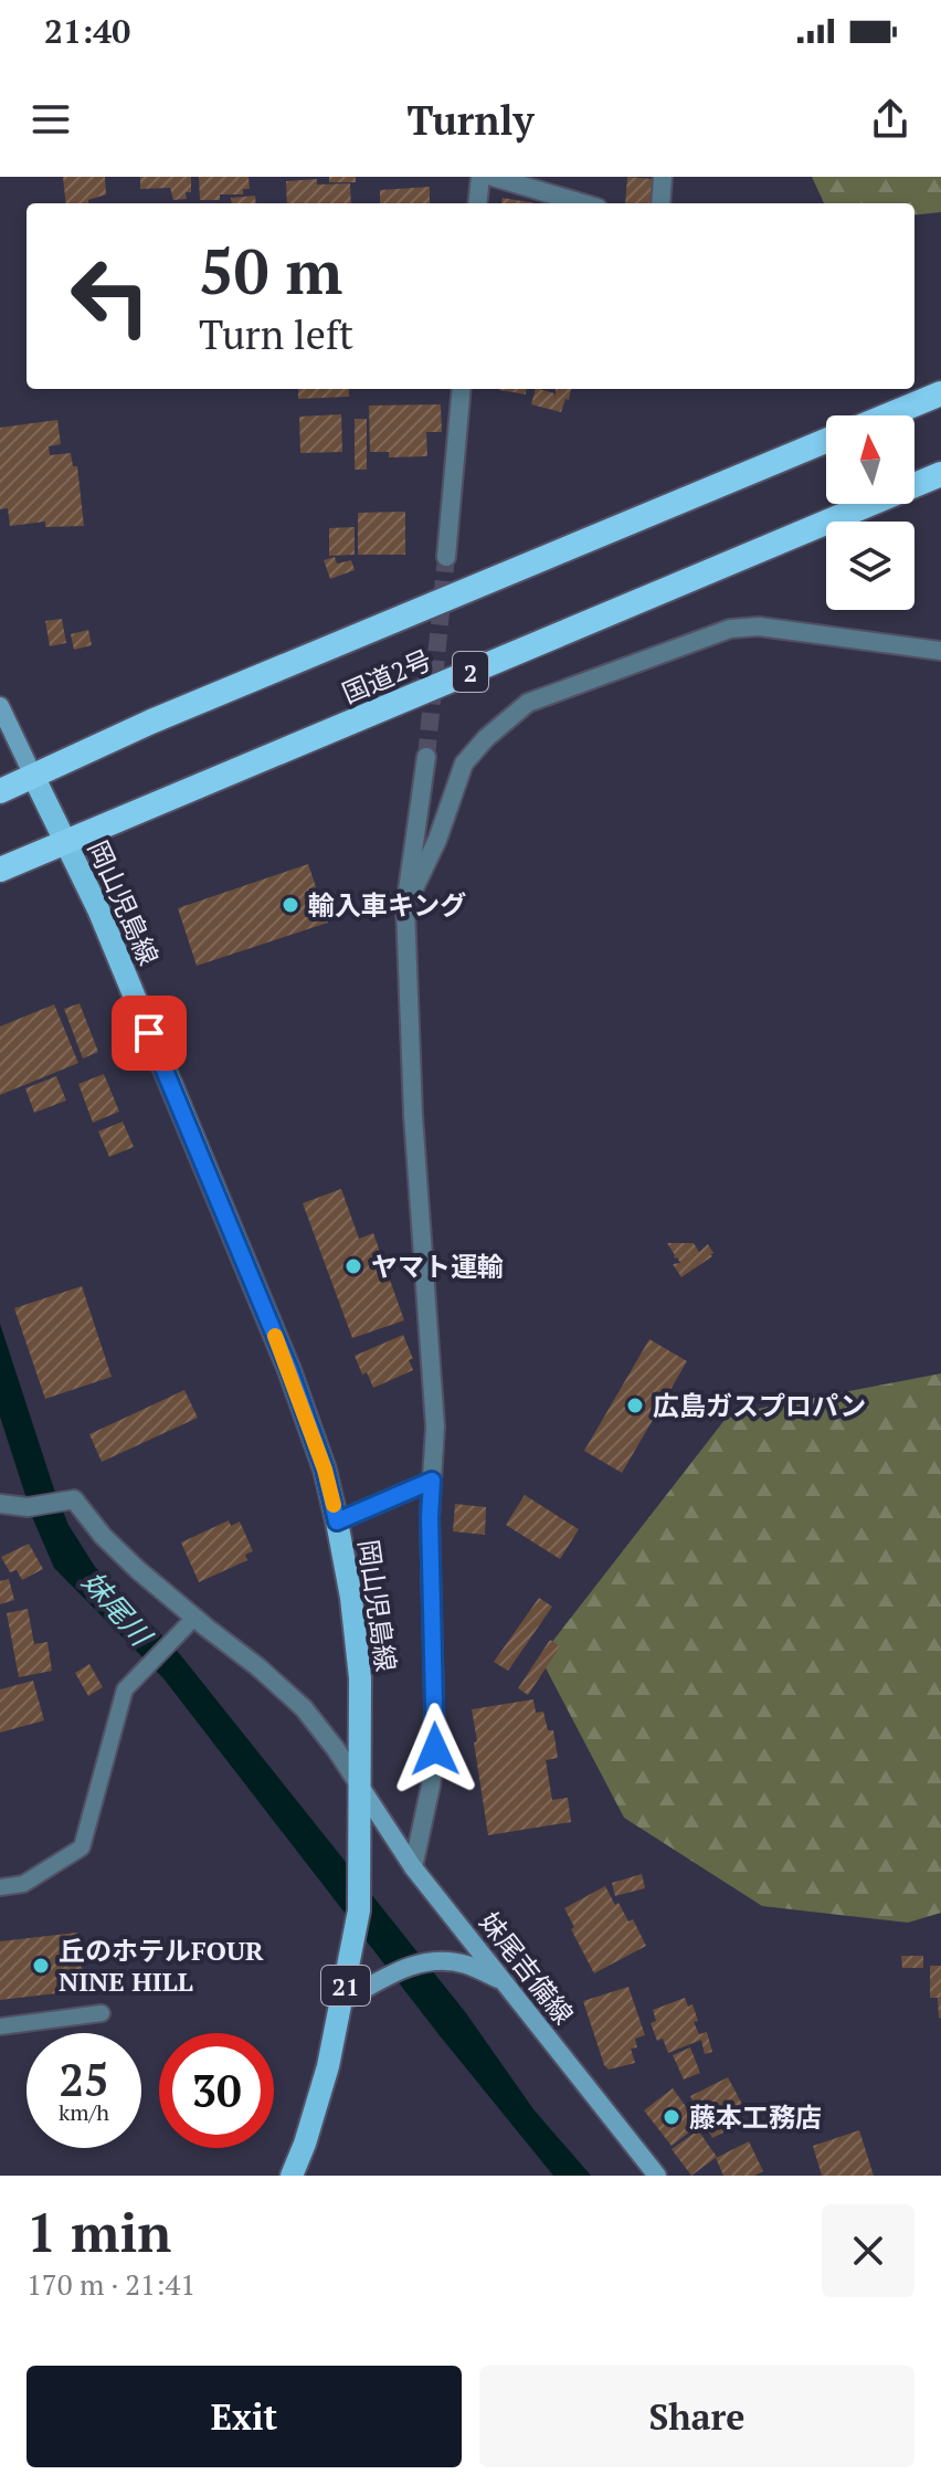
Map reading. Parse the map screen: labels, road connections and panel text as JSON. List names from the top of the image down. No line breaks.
{"streets":{"highway":["2","国道2号"],"main road":["岡山児島線","妹尾吉備線","21"]},"crossings":[["国道2号","岡山児島線"],["岡山児島線","妹尾吉備線"]],"water":["妹尾川"],"places":["輸入車キング","ヤマト運輸","広島ガスプロパン","丘のホテルFOUR NINE HILL","藤本工務店"],"north":"top","page":{"status":"21:40","header":"Turnly","turn":["50 m","Turn left"],"speed":"25 km/h","limit":"30","heading":["1 min","170 m · 21:41"],"buttons":["Exit","Share"]}}
